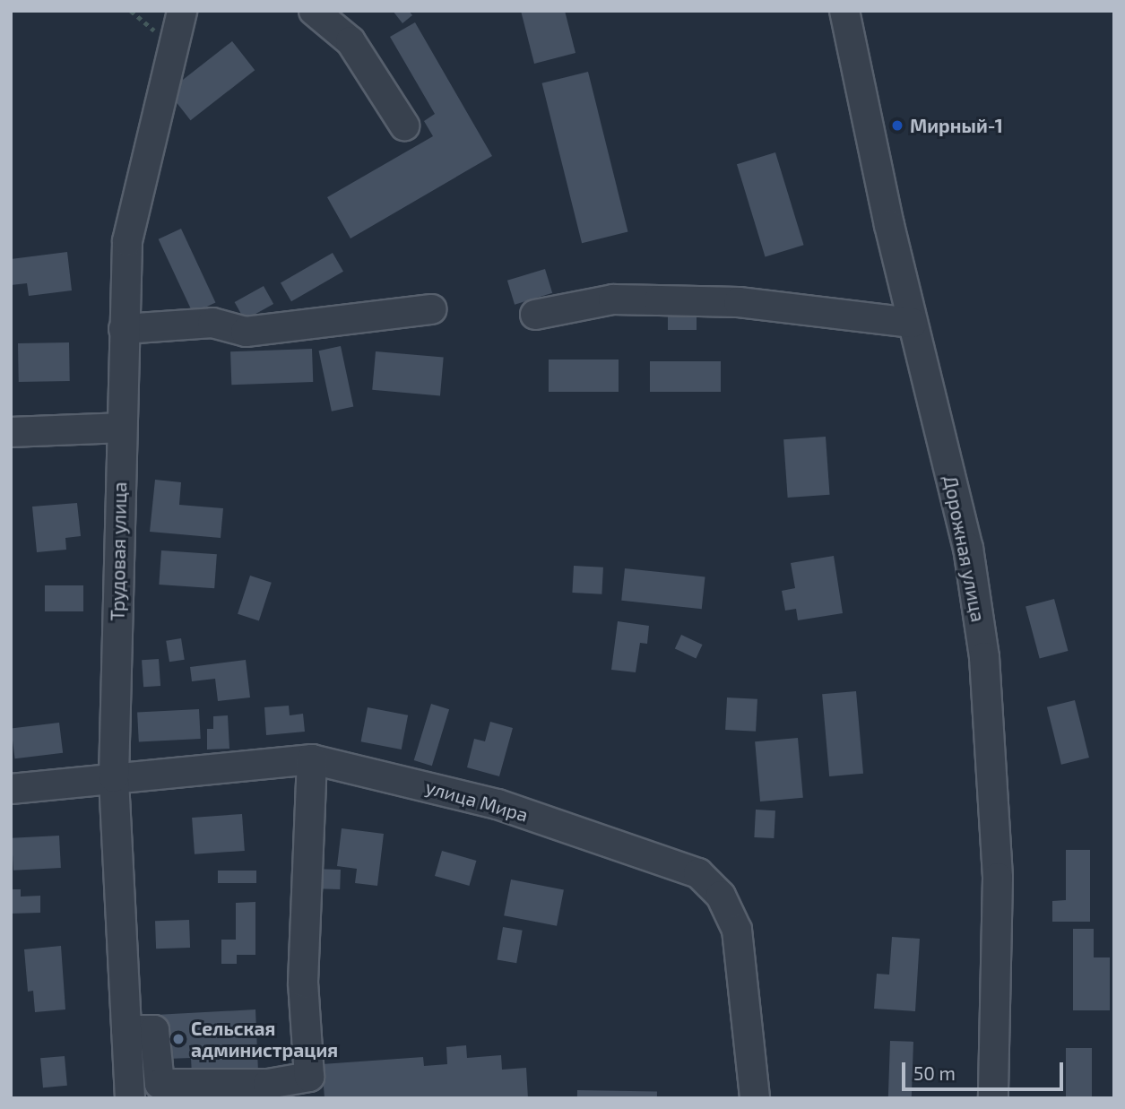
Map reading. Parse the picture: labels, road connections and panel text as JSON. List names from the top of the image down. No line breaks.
{"streets":{"street":["Дорожная улица","Трудовая улица","улица Мира"]},"crossings":[["Трудовая улица","улица Мира"]],"places":["Мирный-1","Сельская администрация"],"scale_bar":"50 m"}
